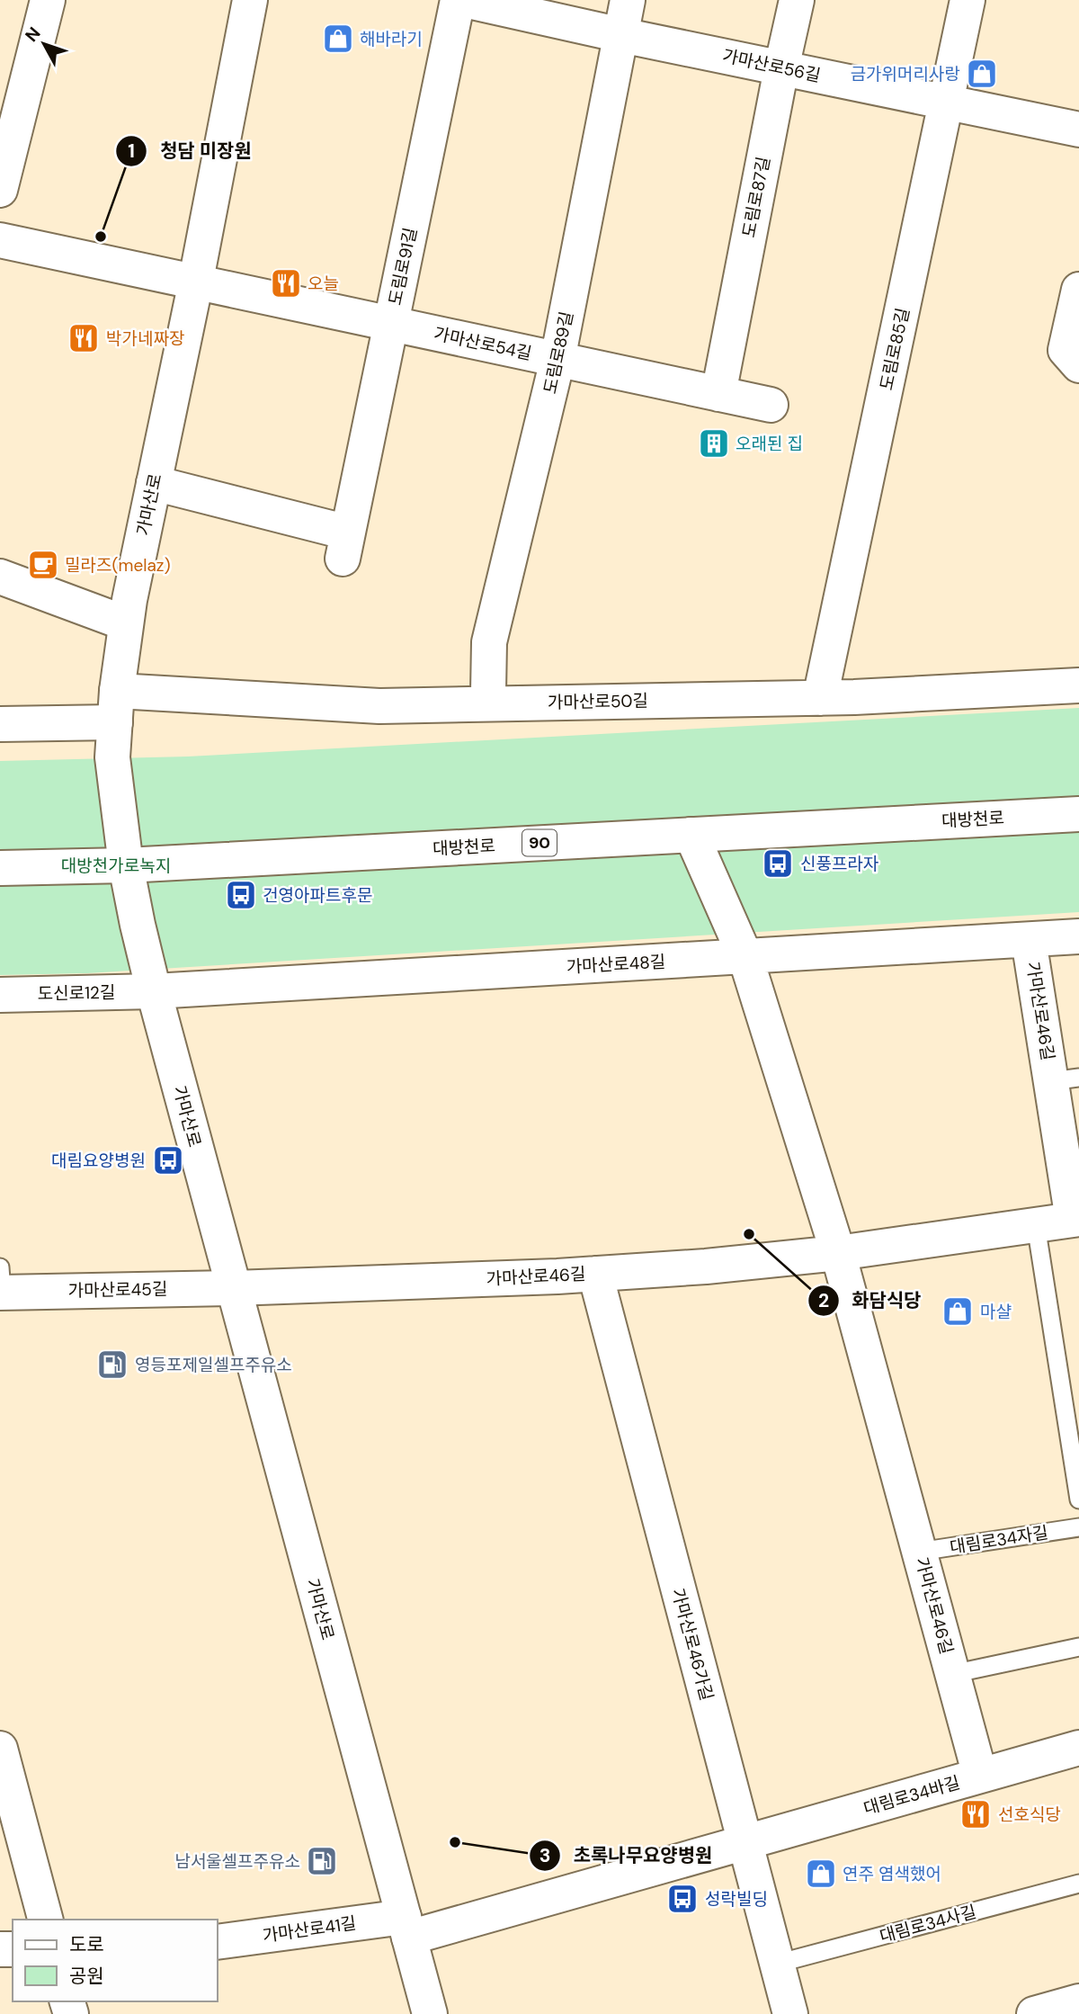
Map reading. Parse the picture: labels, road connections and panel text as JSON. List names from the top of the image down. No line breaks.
{"streets":{"street":["가마산로56길","도림로87길","도림로91길","가마산로54길","도림로85길","도림로89길","가마산로","가마산로50길","대방천로","90","가마산로48길","도신로12길","가마산로46길","가마산로45길","가마산로46가길","대림로34바길","가마산로41길"],"lane":["대림로34자길","대림로34사길"]},"crossings":[["가마산로56길","도림로87길"],["가마산로56길","도림로85길"],["가마산로56길","도림로89길"],["도림로87길","가마산로54길"],["도림로91길","가마산로54길"],["도림로91길","가마산로"],["가마산로54길","도림로89길"],["가마산로54길","가마산로"],["도림로85길","가마산로50길"],["도림로89길","가마산로50길"],["가마산로","가마산로50길"],["가마산로","대방천로"],["가마산로","가마산로48길"],["가마산로","도신로12길"],["가마산로","가마산로46길"],["가마산로","가마산로45길"],["가마산로","가마산로41길"],["대방천로","가마산로46길"],["가마산로48길","도신로12길"],["가마산로48길","가마산로46길"],["가마산로46길","가마산로45길"],["가마산로46길","대림로34자길"],["가마산로46길","가마산로46가길"],["가마산로46길","대림로34바길"],["가마산로46가길","대림로34바길"],["가마산로46가길","대림로34사길"]],"parks":["대방천가로녹지"],"places":{"shop":["해바라기","금가위머리사랑","마샬","연주 염색했어"],"other":["청담 미장원","화담식당","초록나무요양병원"],"restaurant":["오늘","박가네짜장","선호식당"],"building":["오래된 집"],"cafe":["밀라즈(melaz)"],"bus stop":["신풍프라자","건영아파트후문","대림요양병원","성락빌딩"],"fuel station":["영등포제일셀프주유소","남서울셀프주유소"]},"legend":["도로","공원"],"north":"top left"}
